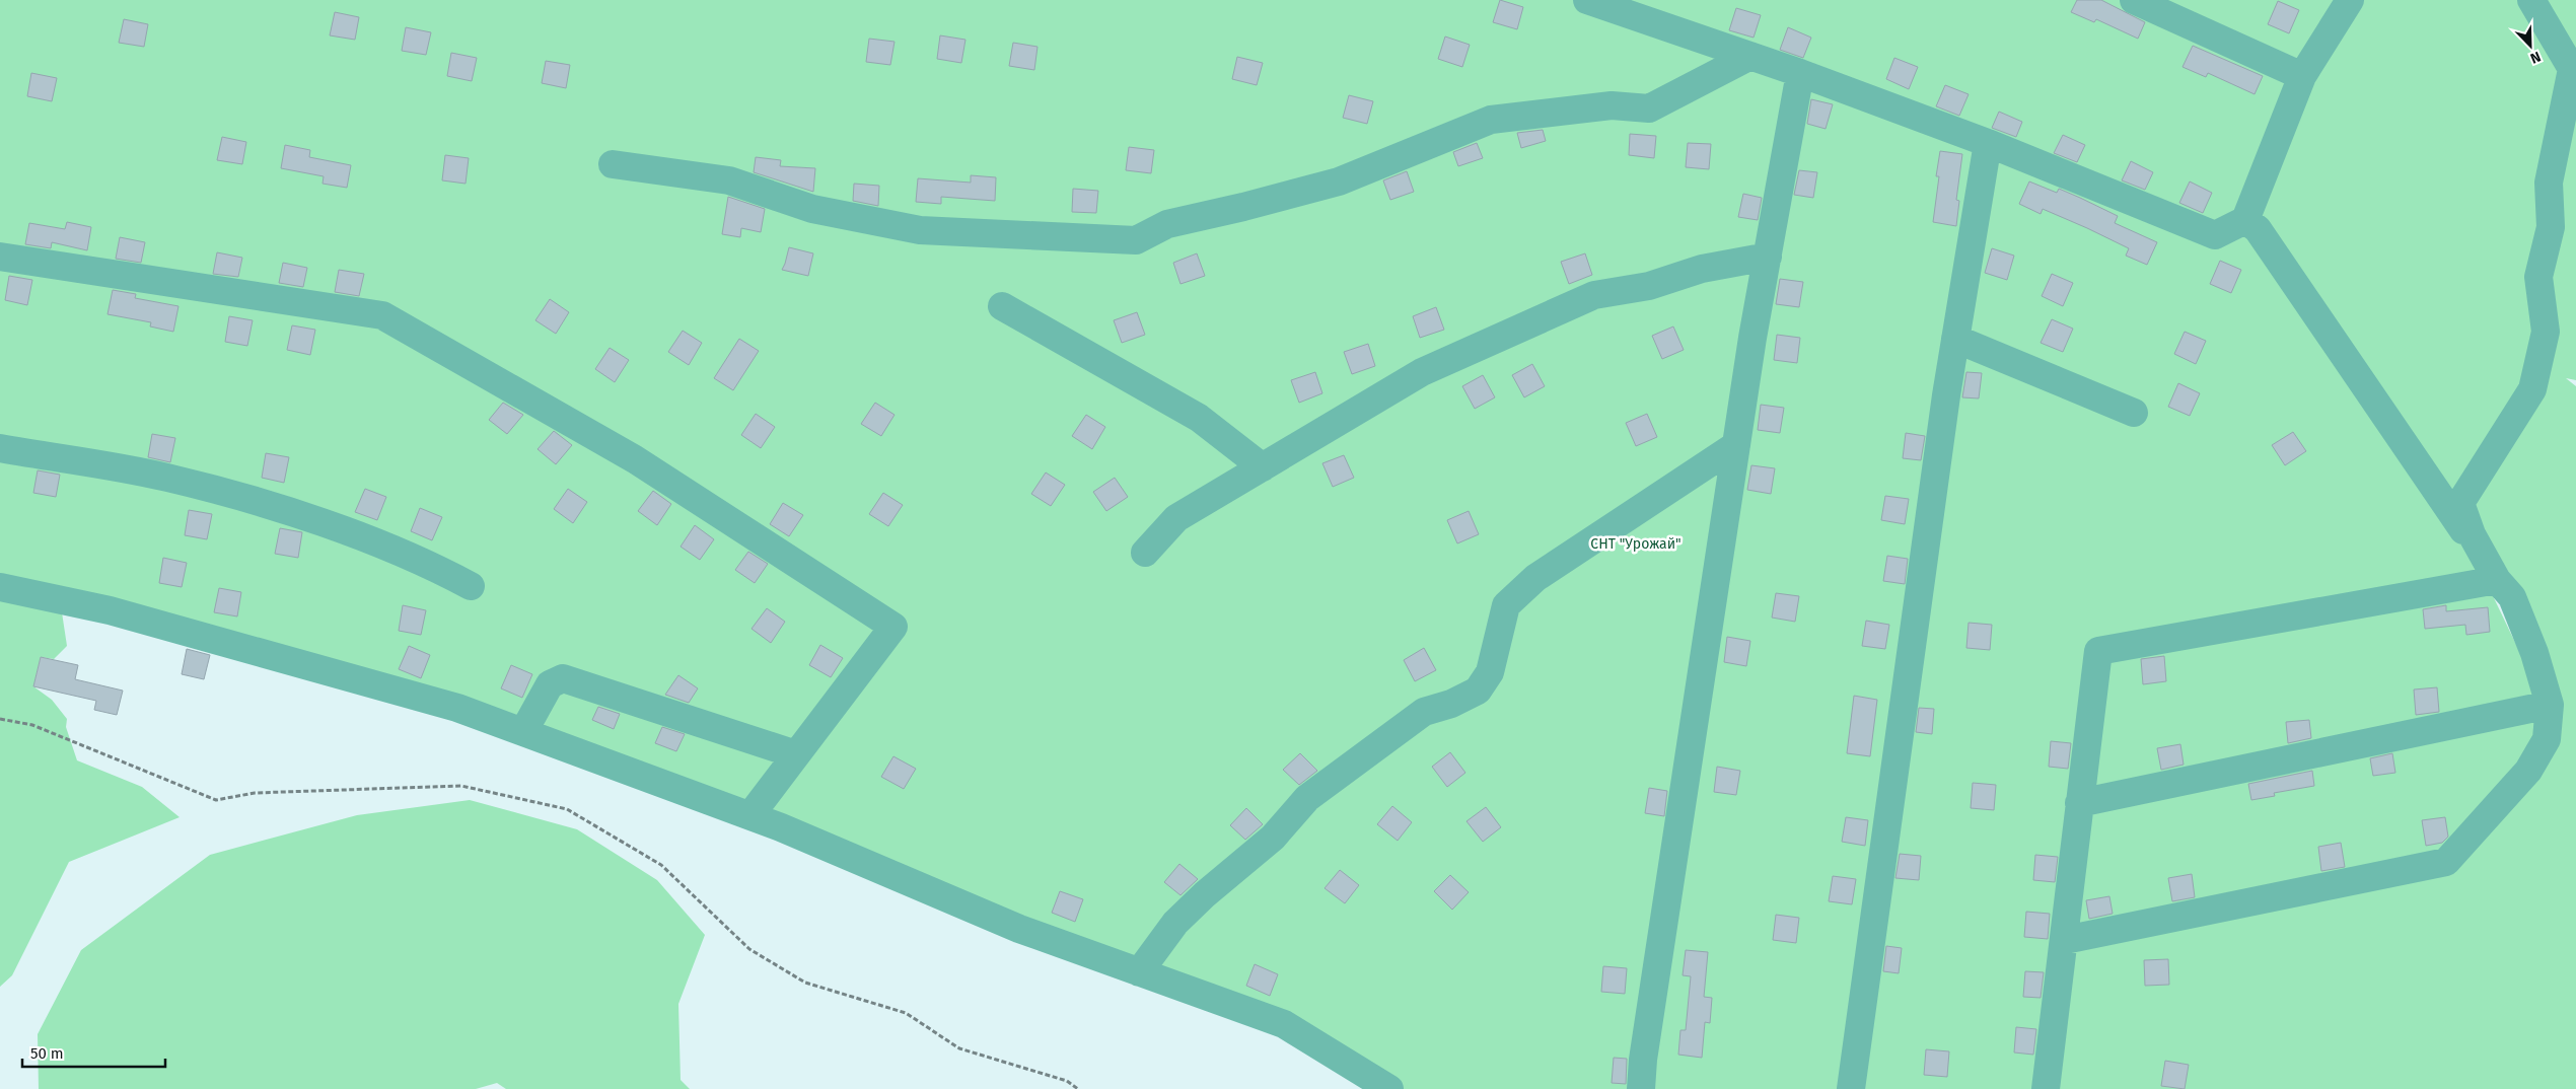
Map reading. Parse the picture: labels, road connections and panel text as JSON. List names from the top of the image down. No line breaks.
{"parks":["СНТ \"Урожай\""],"scale_bar":"50 m","north":"bottom right"}
